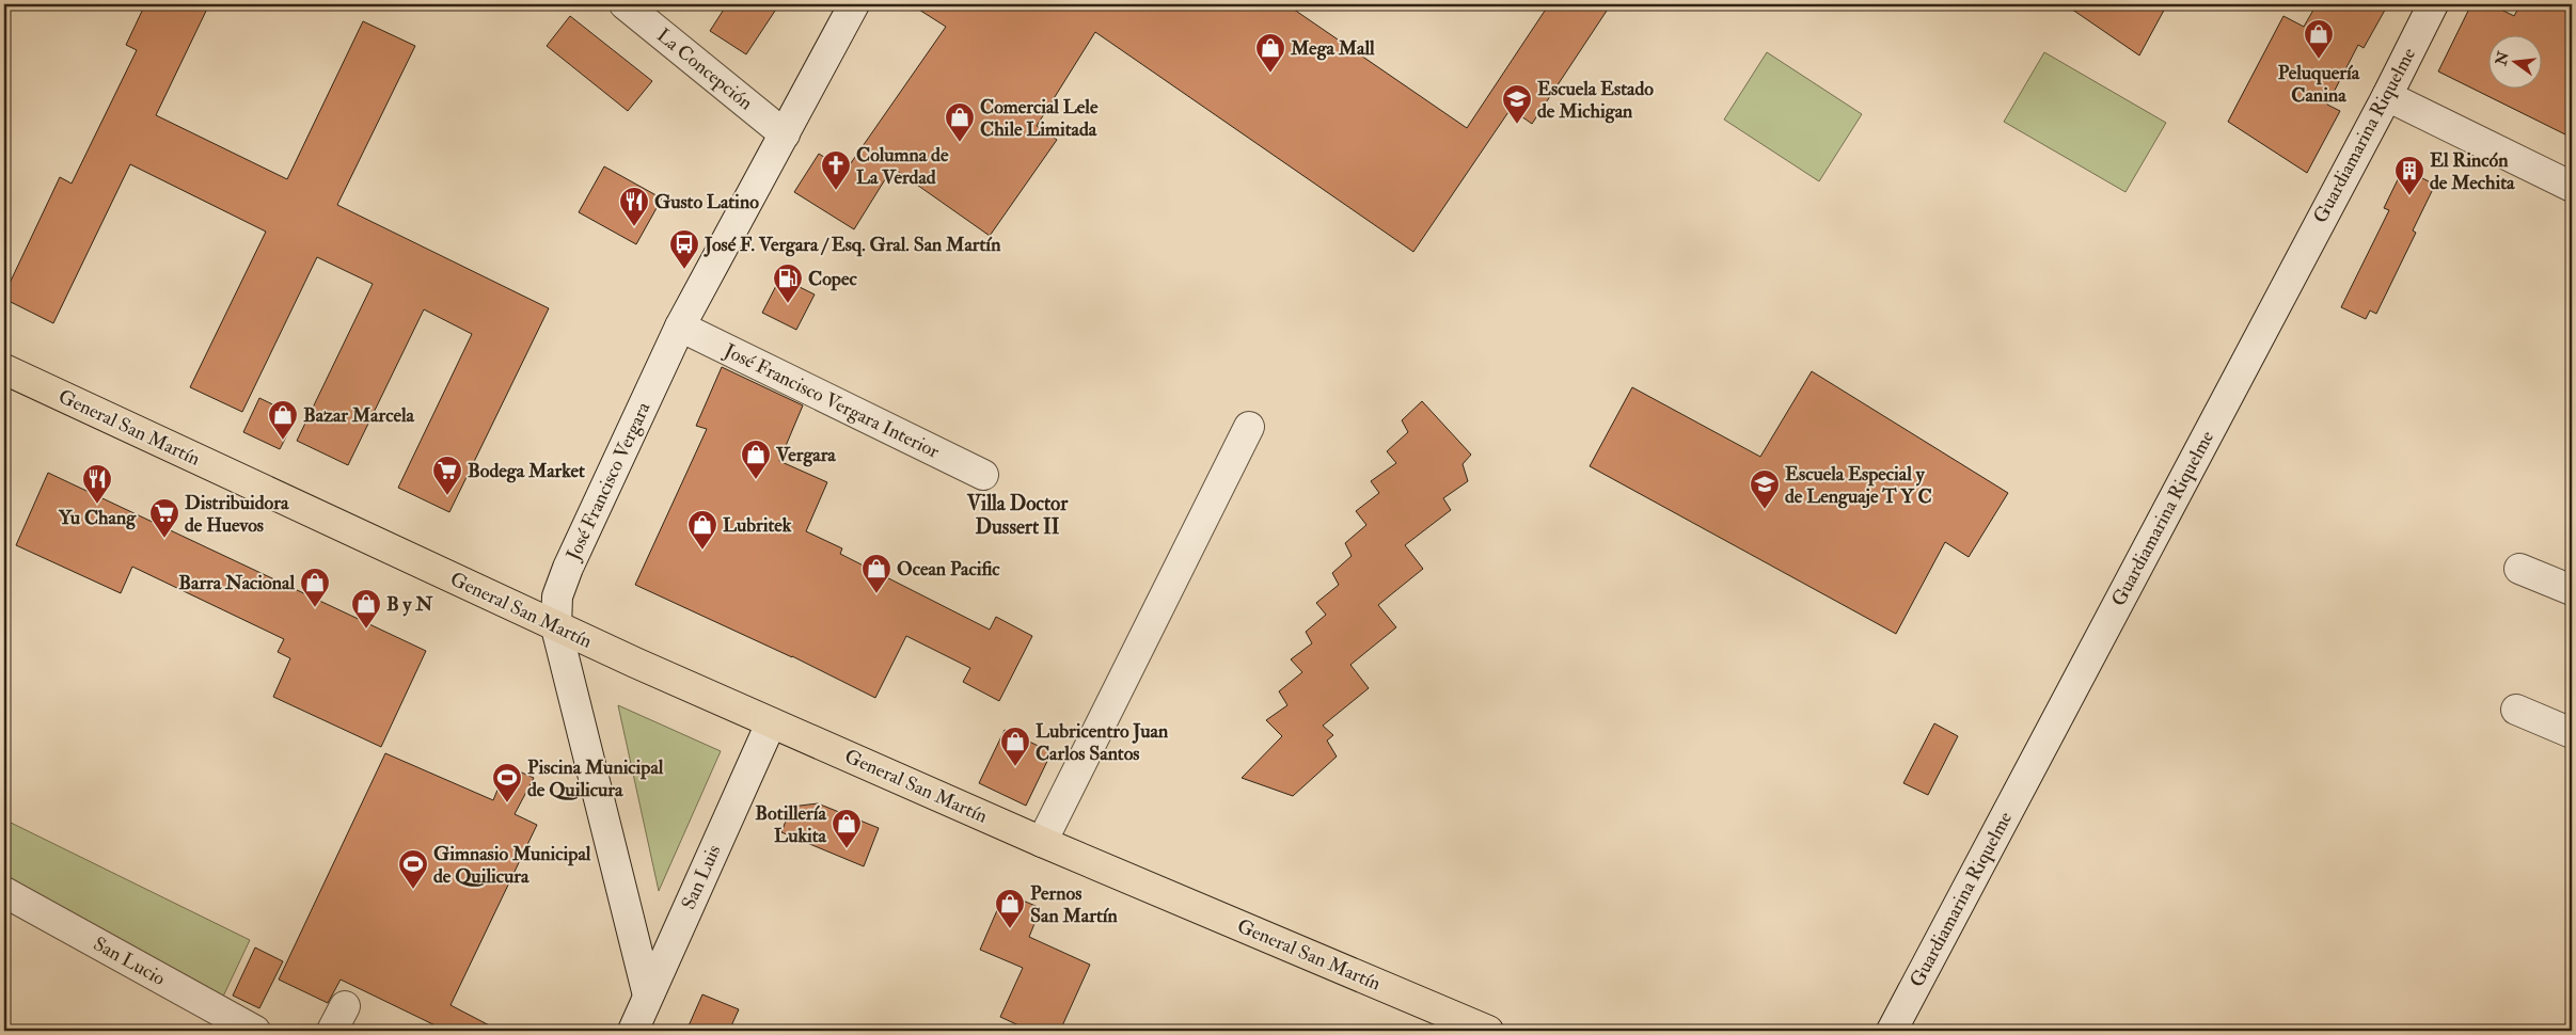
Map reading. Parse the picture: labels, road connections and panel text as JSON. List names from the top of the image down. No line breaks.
{"streets":{"main road":["General San Martín"],"street":["La Concepción","Guardiamarina Riquelme","José Francisco Vergara Interior","José Francisco Vergara","San Luis","San Lucio"]},"crossings":[["La Concepción","José Francisco Vergara"],["José Francisco Vergara Interior","José Francisco Vergara"],["General San Martín","José Francisco Vergara"],["General San Martín","San Luis"],["José Francisco Vergara","San Luis"]],"districts":["Villa Doctor Dussert II"],"places":{"shop":["Peluquería Canina","Mega Mall","Comercial Lele Chile Limitada","Bazar Marcela","Vergara","Lubritek","Ocean Pacific","Barra Nacional","B y N","Lubricentro Juan Carlos Santos","Botillería Lukita","Pernos San Martín"],"school or university":["Escuela Estado de Michigan","Escuela Especial y de Lenguaje T Y C"],"church":["Columna de La Verdad"],"building":["El Rincón de Mechita"],"restaurant":["Gusto Latino","Yu Chang"],"bus stop":["José F. Vergara / Esq. Gral. San Martín"],"fuel station":["Copec"],"supermarket":["Bodega Market","Distribuidora de Huevos"],"sports":["Piscina Municipal de Quilicura","Gimnasio Municipal de Quilicura"]},"north":"left"}
